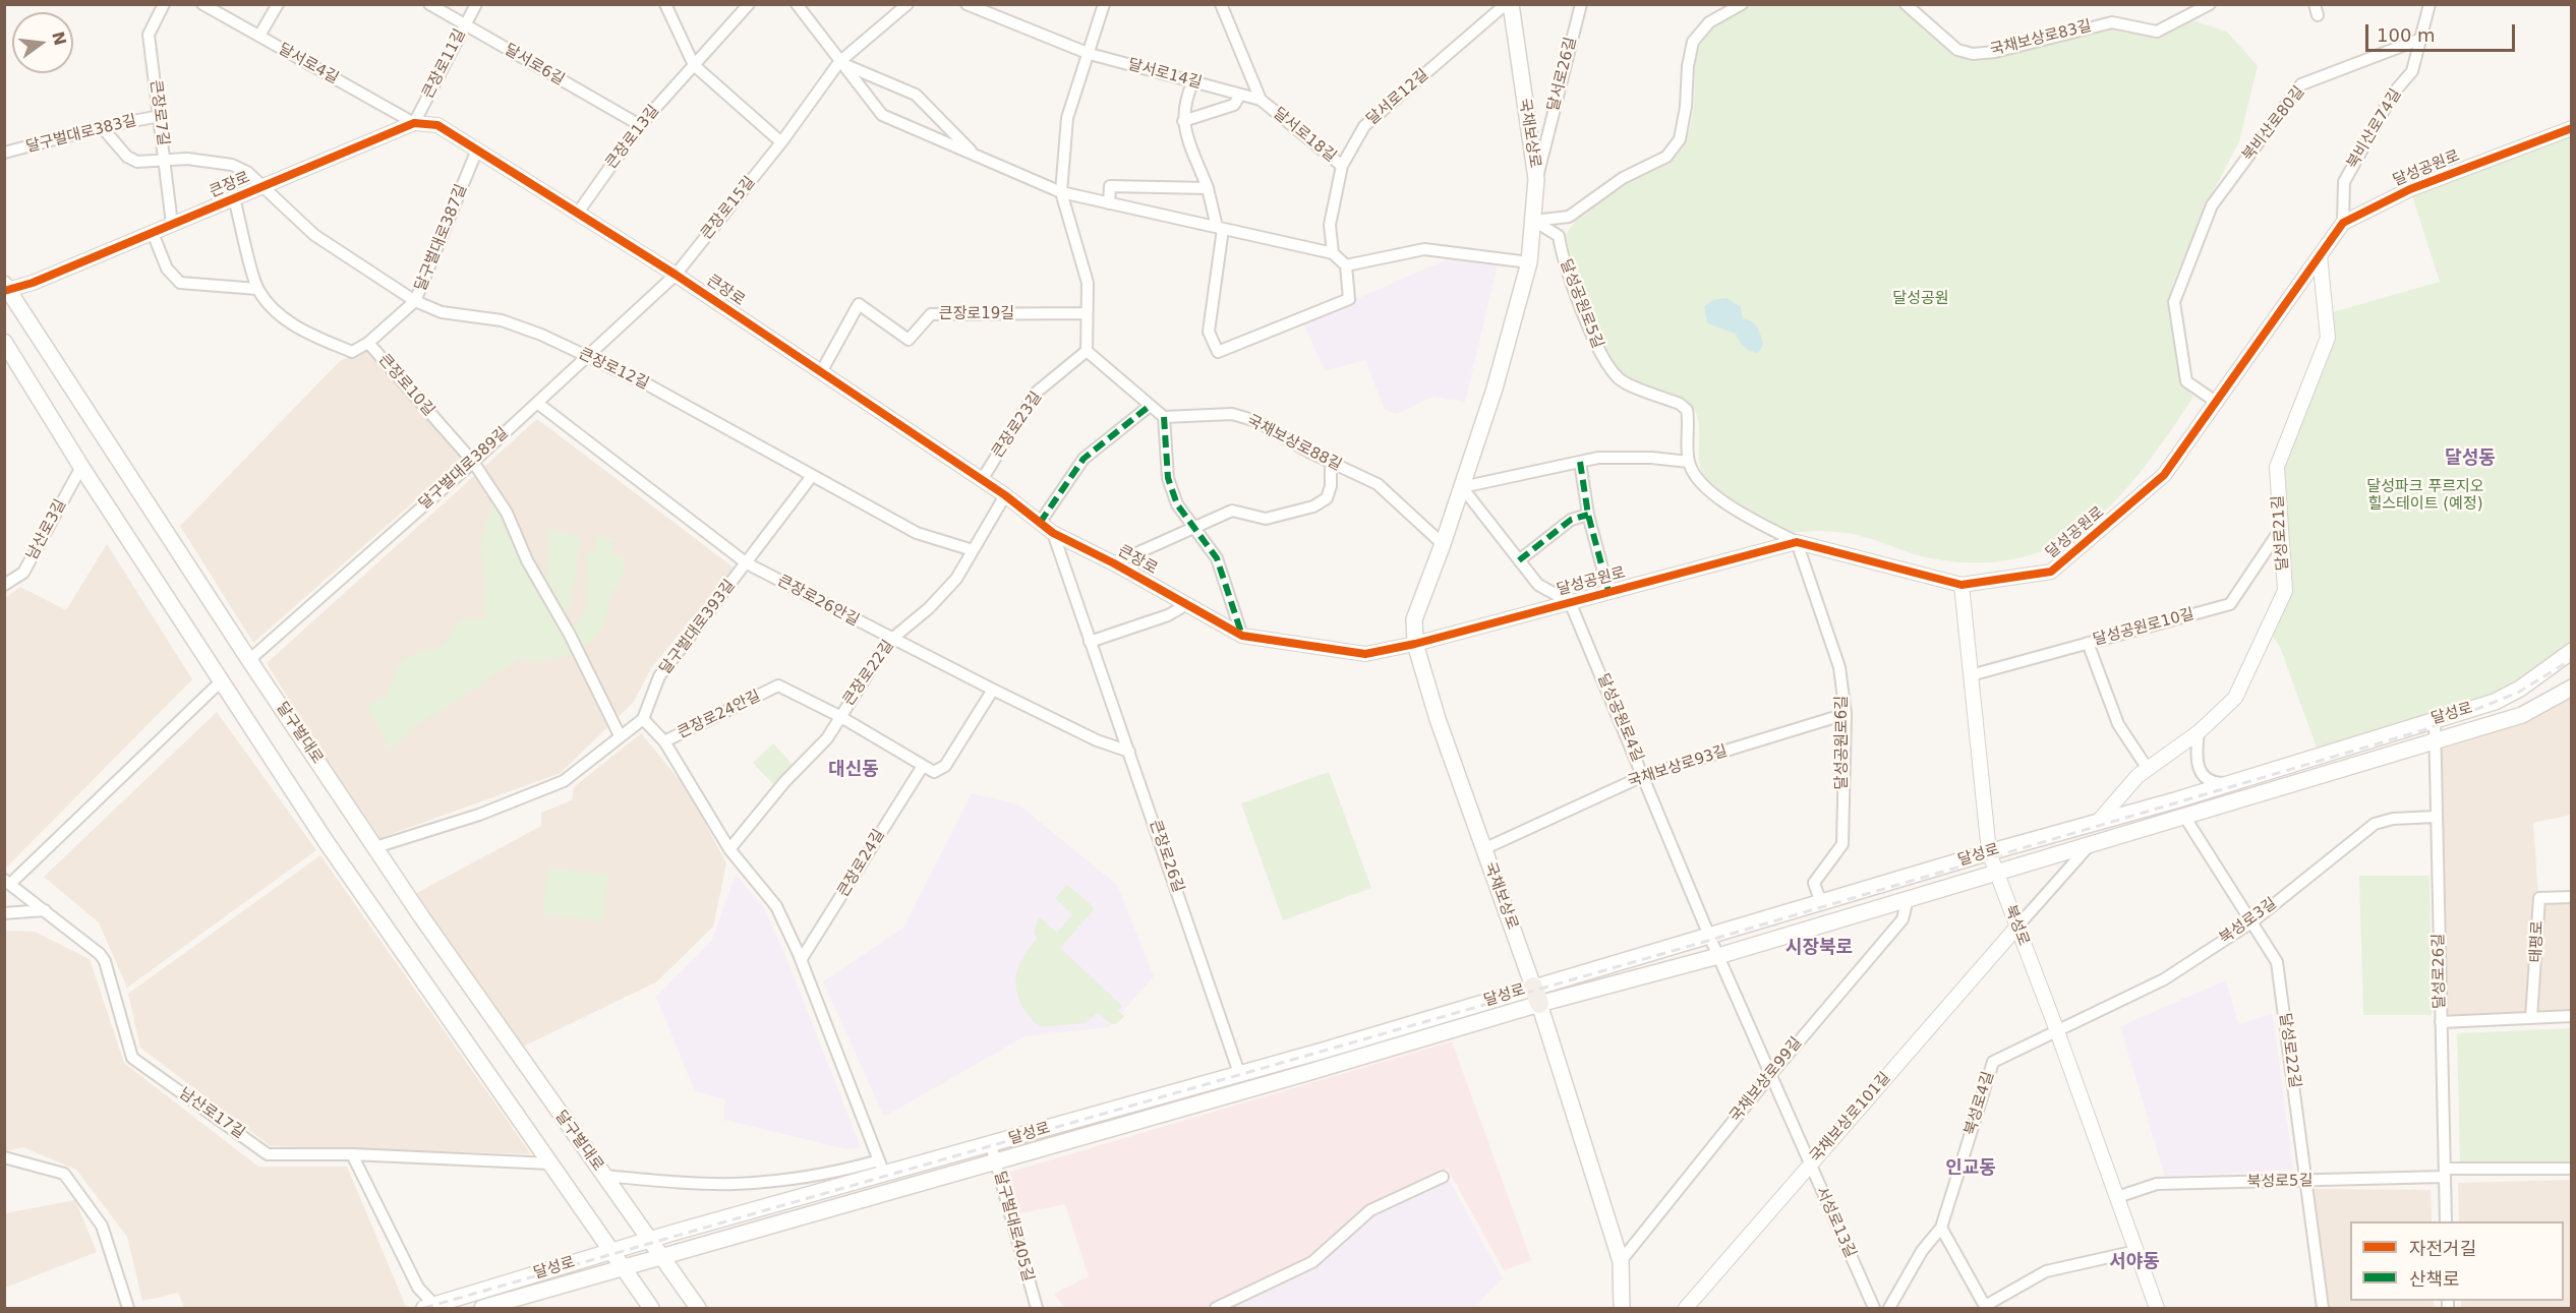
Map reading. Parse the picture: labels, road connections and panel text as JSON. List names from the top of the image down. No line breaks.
{"streets":{"main road":["국채보상로","달성로","달구벌대로"],"street":["국채보상로83길","달서로4길","큰장로11길","달서로6길","달서로14길","달서로26길","달서로12길","큰장로7길","북비산로80길","북비산로74길","달구벌대로383길","달서로18길","큰장로13길","달성공원로","큰장로","큰장로15길","달구벌대로387길","달성공원로5길","큰장로19길","큰장로12길","큰장로10길","큰장로23길","국채보상로88길","달구벌대로389길","남산로3길","달성로21길","큰장로26안길","달구벌대로393길","달성공원로10길","큰장로22길","큰장로24안길","달성공원로4길","달성공원로6길","국채보상로93길","큰장로26길","큰장로24길","북성로3길","북성로","태평로","달성로26길","달성로22길","국채보상로99길","북성로4길","남산로17길","국채보상로101길","북성로5길","서성로13길","달구벌대로405길"]},"crossings":[["달서로4길","큰장로11길"],["달서로4길","큰장로"],["큰장로11길","달서로6길"],["큰장로11길","큰장로"],["달서로6길","큰장로13길"],["달서로14길","달서로18길"],["달서로26길","국채보상로"],["달서로12길","달서로18길"],["큰장로7길","달구벌대로383길"],["큰장로7길","큰장로"],["북비산로80길","북비산로74길"],["북비산로80길","달성공원로"],["북비산로74길","달성공원로"],["국채보상로","달성공원로"],["국채보상로","큰장로"],["국채보상로","달성공원로5길"],["국채보상로","국채보상로88길"],["국채보상로","달성로"],["국채보상로","국채보상로93길"],["국채보상로","국채보상로99길"],["달구벌대로383길","큰장로"],["큰장로13길","큰장로"],["달성공원로","큰장로"],["달성공원로","달성로21길"],["달성공원로","달성공원로4길"],["달성공원로","달성공원로6길"],["달성공원로","북성로"],["큰장로","큰장로15길"],["큰장로","달구벌대로387길"],["큰장로","큰장로19길"],["큰장로","큰장로12길"],["큰장로","큰장로10길"],["큰장로","큰장로23길"],["큰장로","달구벌대로389길"],["큰장로","큰장로22길"],["큰장로","달구벌대로"],["큰장로","큰장로26길"],["큰장로15길","달구벌대로389길"],["달구벌대로387길","큰장로12길"],["달구벌대로387길","큰장로10길"],["큰장로12길","달구벌대로389길"],["큰장로12길","달구벌대로393길"],["큰장로12길","큰장로22길"],["큰장로10길","달구벌대로389길"],["달구벌대로389길","큰장로26안길"],["달구벌대로389길","달구벌대로"],["달성로21길","달성공원로10길"],["달성로21길","달성로"],["큰장로26안길","달구벌대로393길"],["큰장로26안길","큰장로22길"],["큰장로26안길","큰장로24안길"],["큰장로26안길","큰장로26길"],["달성공원로10길","북성로"],["큰장로22길","큰장로24안길"],["달성로","달성공원로4길"],["달성로","달구벌대로"],["달성로","달성공원로6길"],["달성로","큰장로26길"],["달성로","북성로"],["달성로","달성로26길"],["달성로","서성로13길"],["달성로","달구벌대로405길"],["큰장로24안길","큰장로24길"],["달성공원로4길","국채보상로93길"],["달성공원로4길","서성로13길"],["달성공원로6길","국채보상로93길"],["북성로3길","북성로"],["북성로3길","달성로26길"],["북성로3길","달성로22길"],["북성로3길","북성로4길"],["북성로","북성로4길"],["북성로","국채보상로101길"],["북성로","북성로5길"],["달성로26길","북성로5길"],["달성로22길","북성로5길"],["국채보상로99길","서성로13길"],["국채보상로101길","서성로13길"]],"districts":["달성동","대신동","시장북로","인교동","서야동"],"parks":["달성공원","달성파크 푸르지오 힐스테이트 (예정)"],"legend":["자전거길","산책로"],"scale_bar":"100 m","north":"right"}
